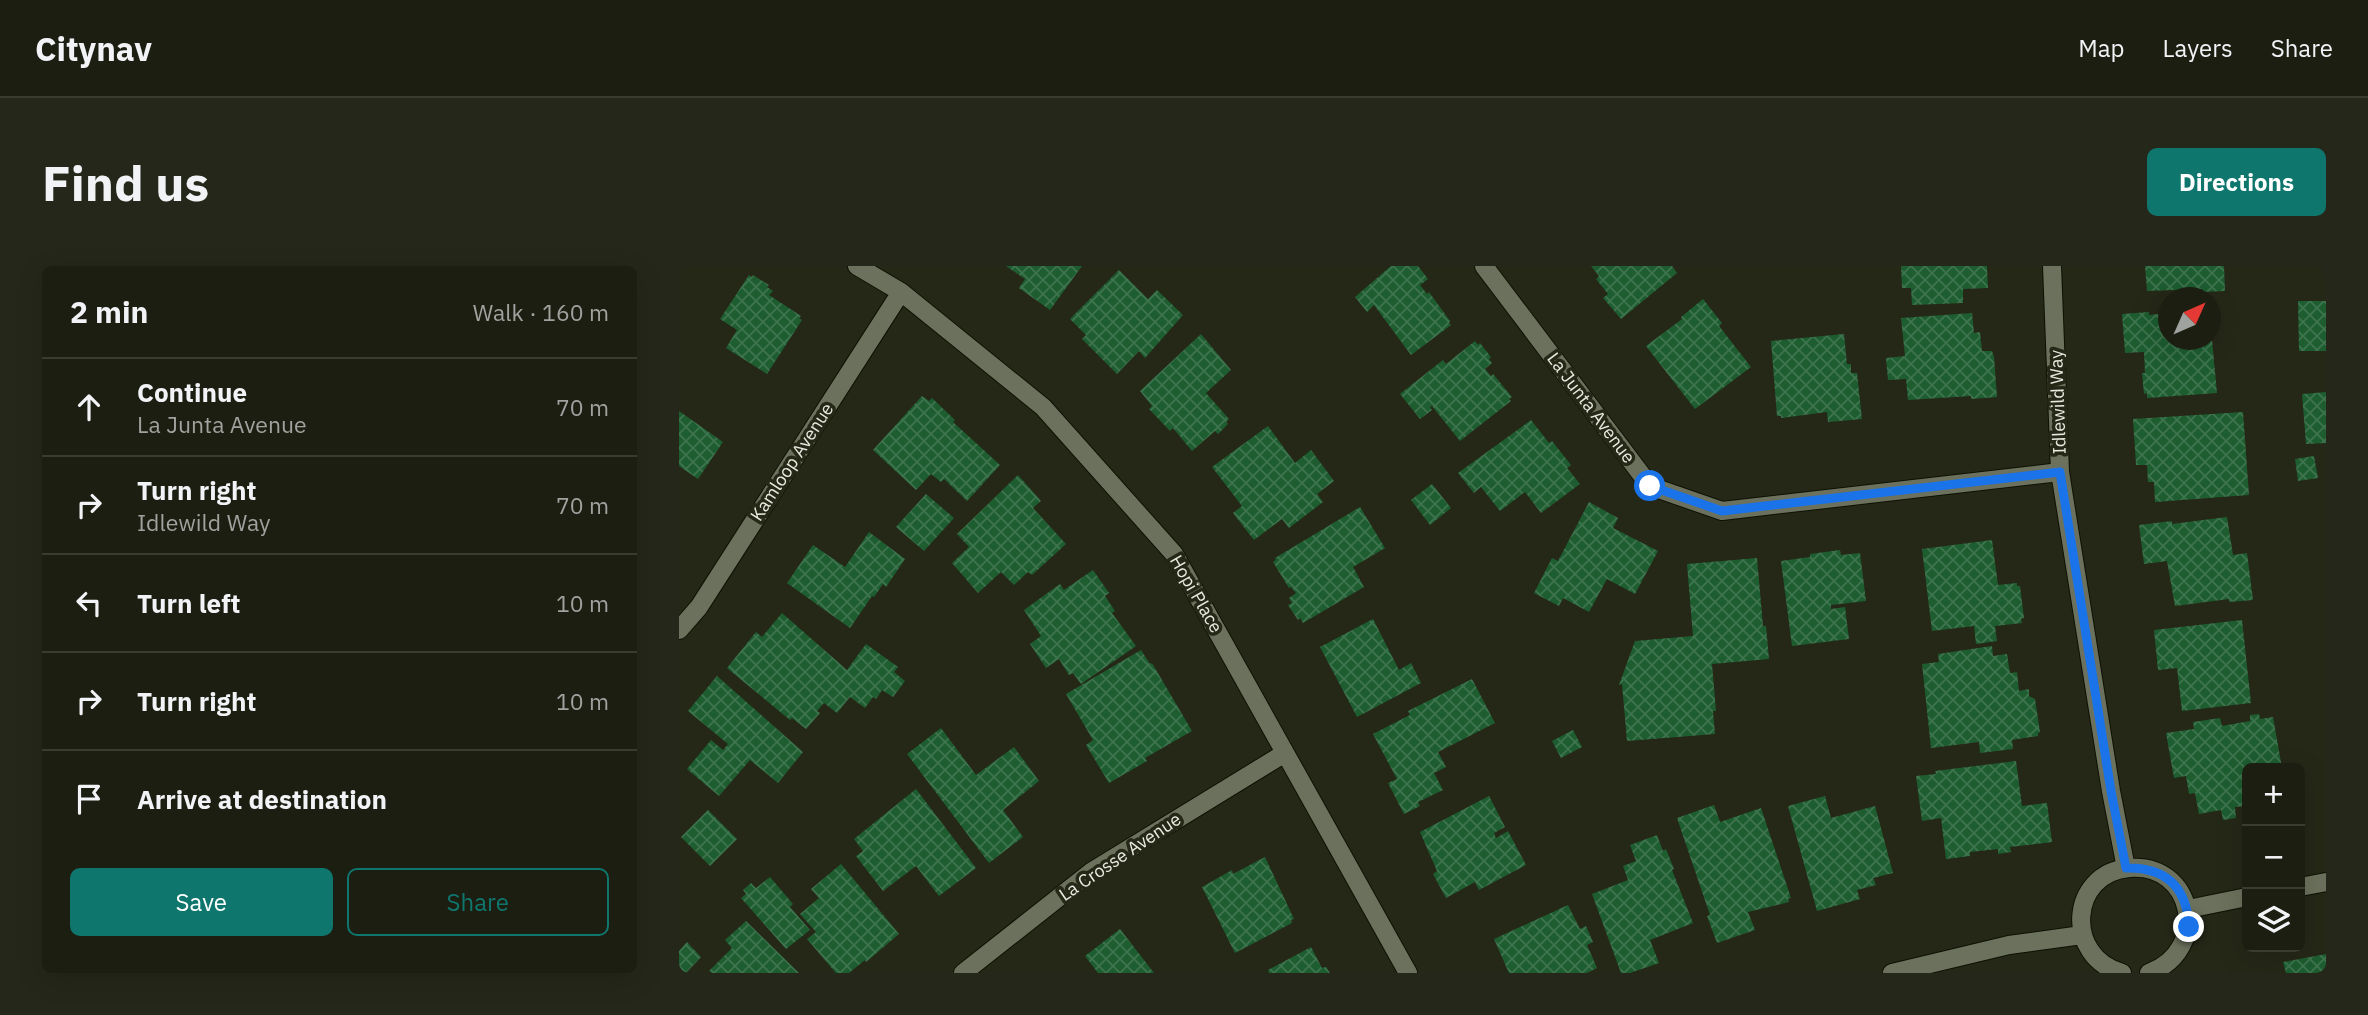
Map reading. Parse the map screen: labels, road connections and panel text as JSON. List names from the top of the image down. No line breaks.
{"streets":{"street":["Idlewild Way","La Junta Avenue","Kamloop Avenue","Hopi Place","La Crosse Avenue"]},"crossings":[["Idlewild Way","La Junta Avenue"],["Kamloop Avenue","Hopi Place"],["Hopi Place","La Crosse Avenue"]],"north":"top right","page":{"header":"Citynav","nav":["Map","Layers","Share"],"buttons":["Directions",["Save","Share"]],"title":"Find us","heading":["2 min","Walk · 160 m"],"list":[["Continue","La Junta Avenue","70 m"],["Turn right","Idlewild Way","70 m"],["Turn left","10 m"],["Turn right","10 m"],"Arrive at destination"],"map_buttons":["+","−"]}}
